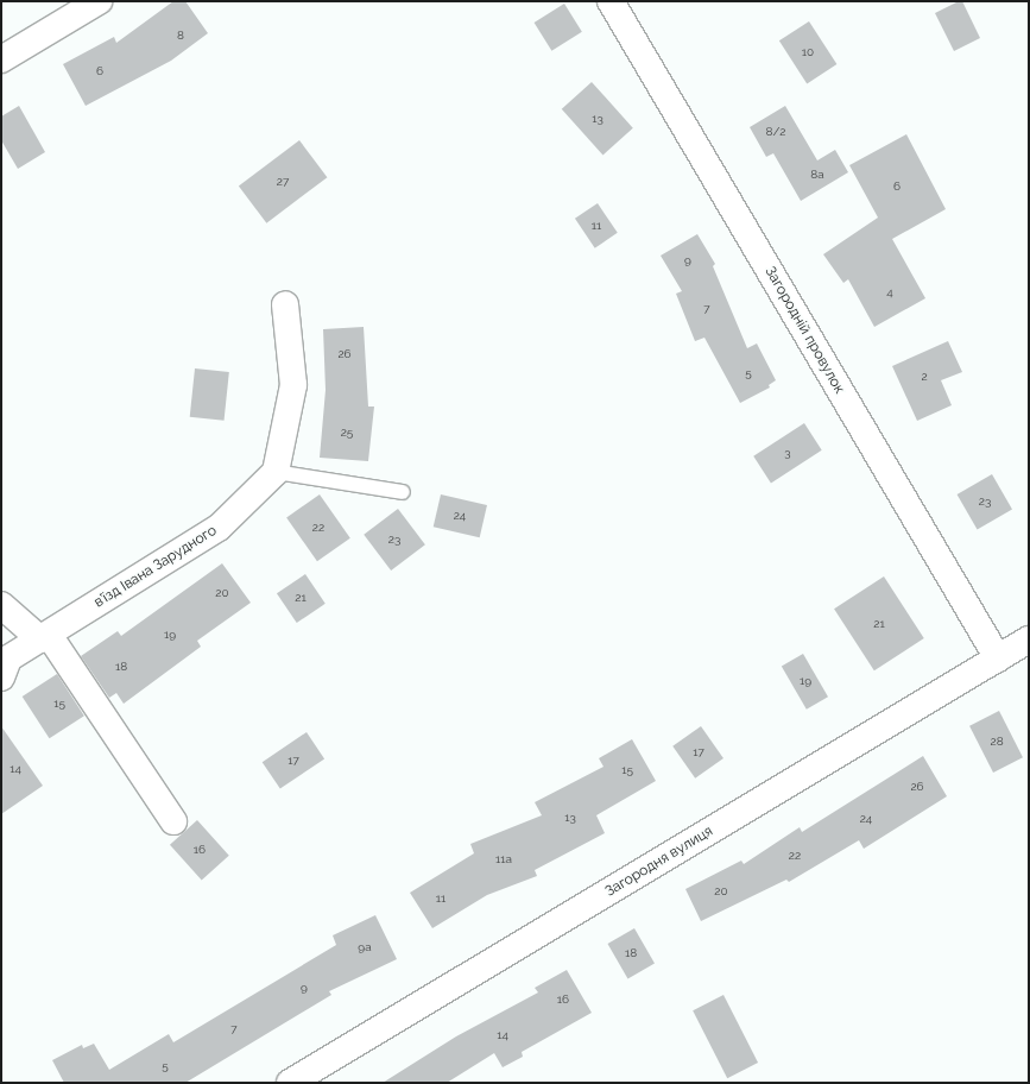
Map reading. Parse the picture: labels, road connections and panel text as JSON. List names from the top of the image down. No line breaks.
{"streets":{"street":["Загородній провулок","в’їзд Івана Зарудного","Загородня вулиця"]},"crossings":[["Загородній провулок","Загородня вулиця"]],"house_numbers":["8","10","6","13","8/2","8а","27","6","11","9","4","7","26","5","2","25","3","23","24","22","23","20","21","21","19","18","19","15","28","17","17","14","15","26","13","24","16","22","11а","20","11","9а","18","9","16","7","14","5"]}
